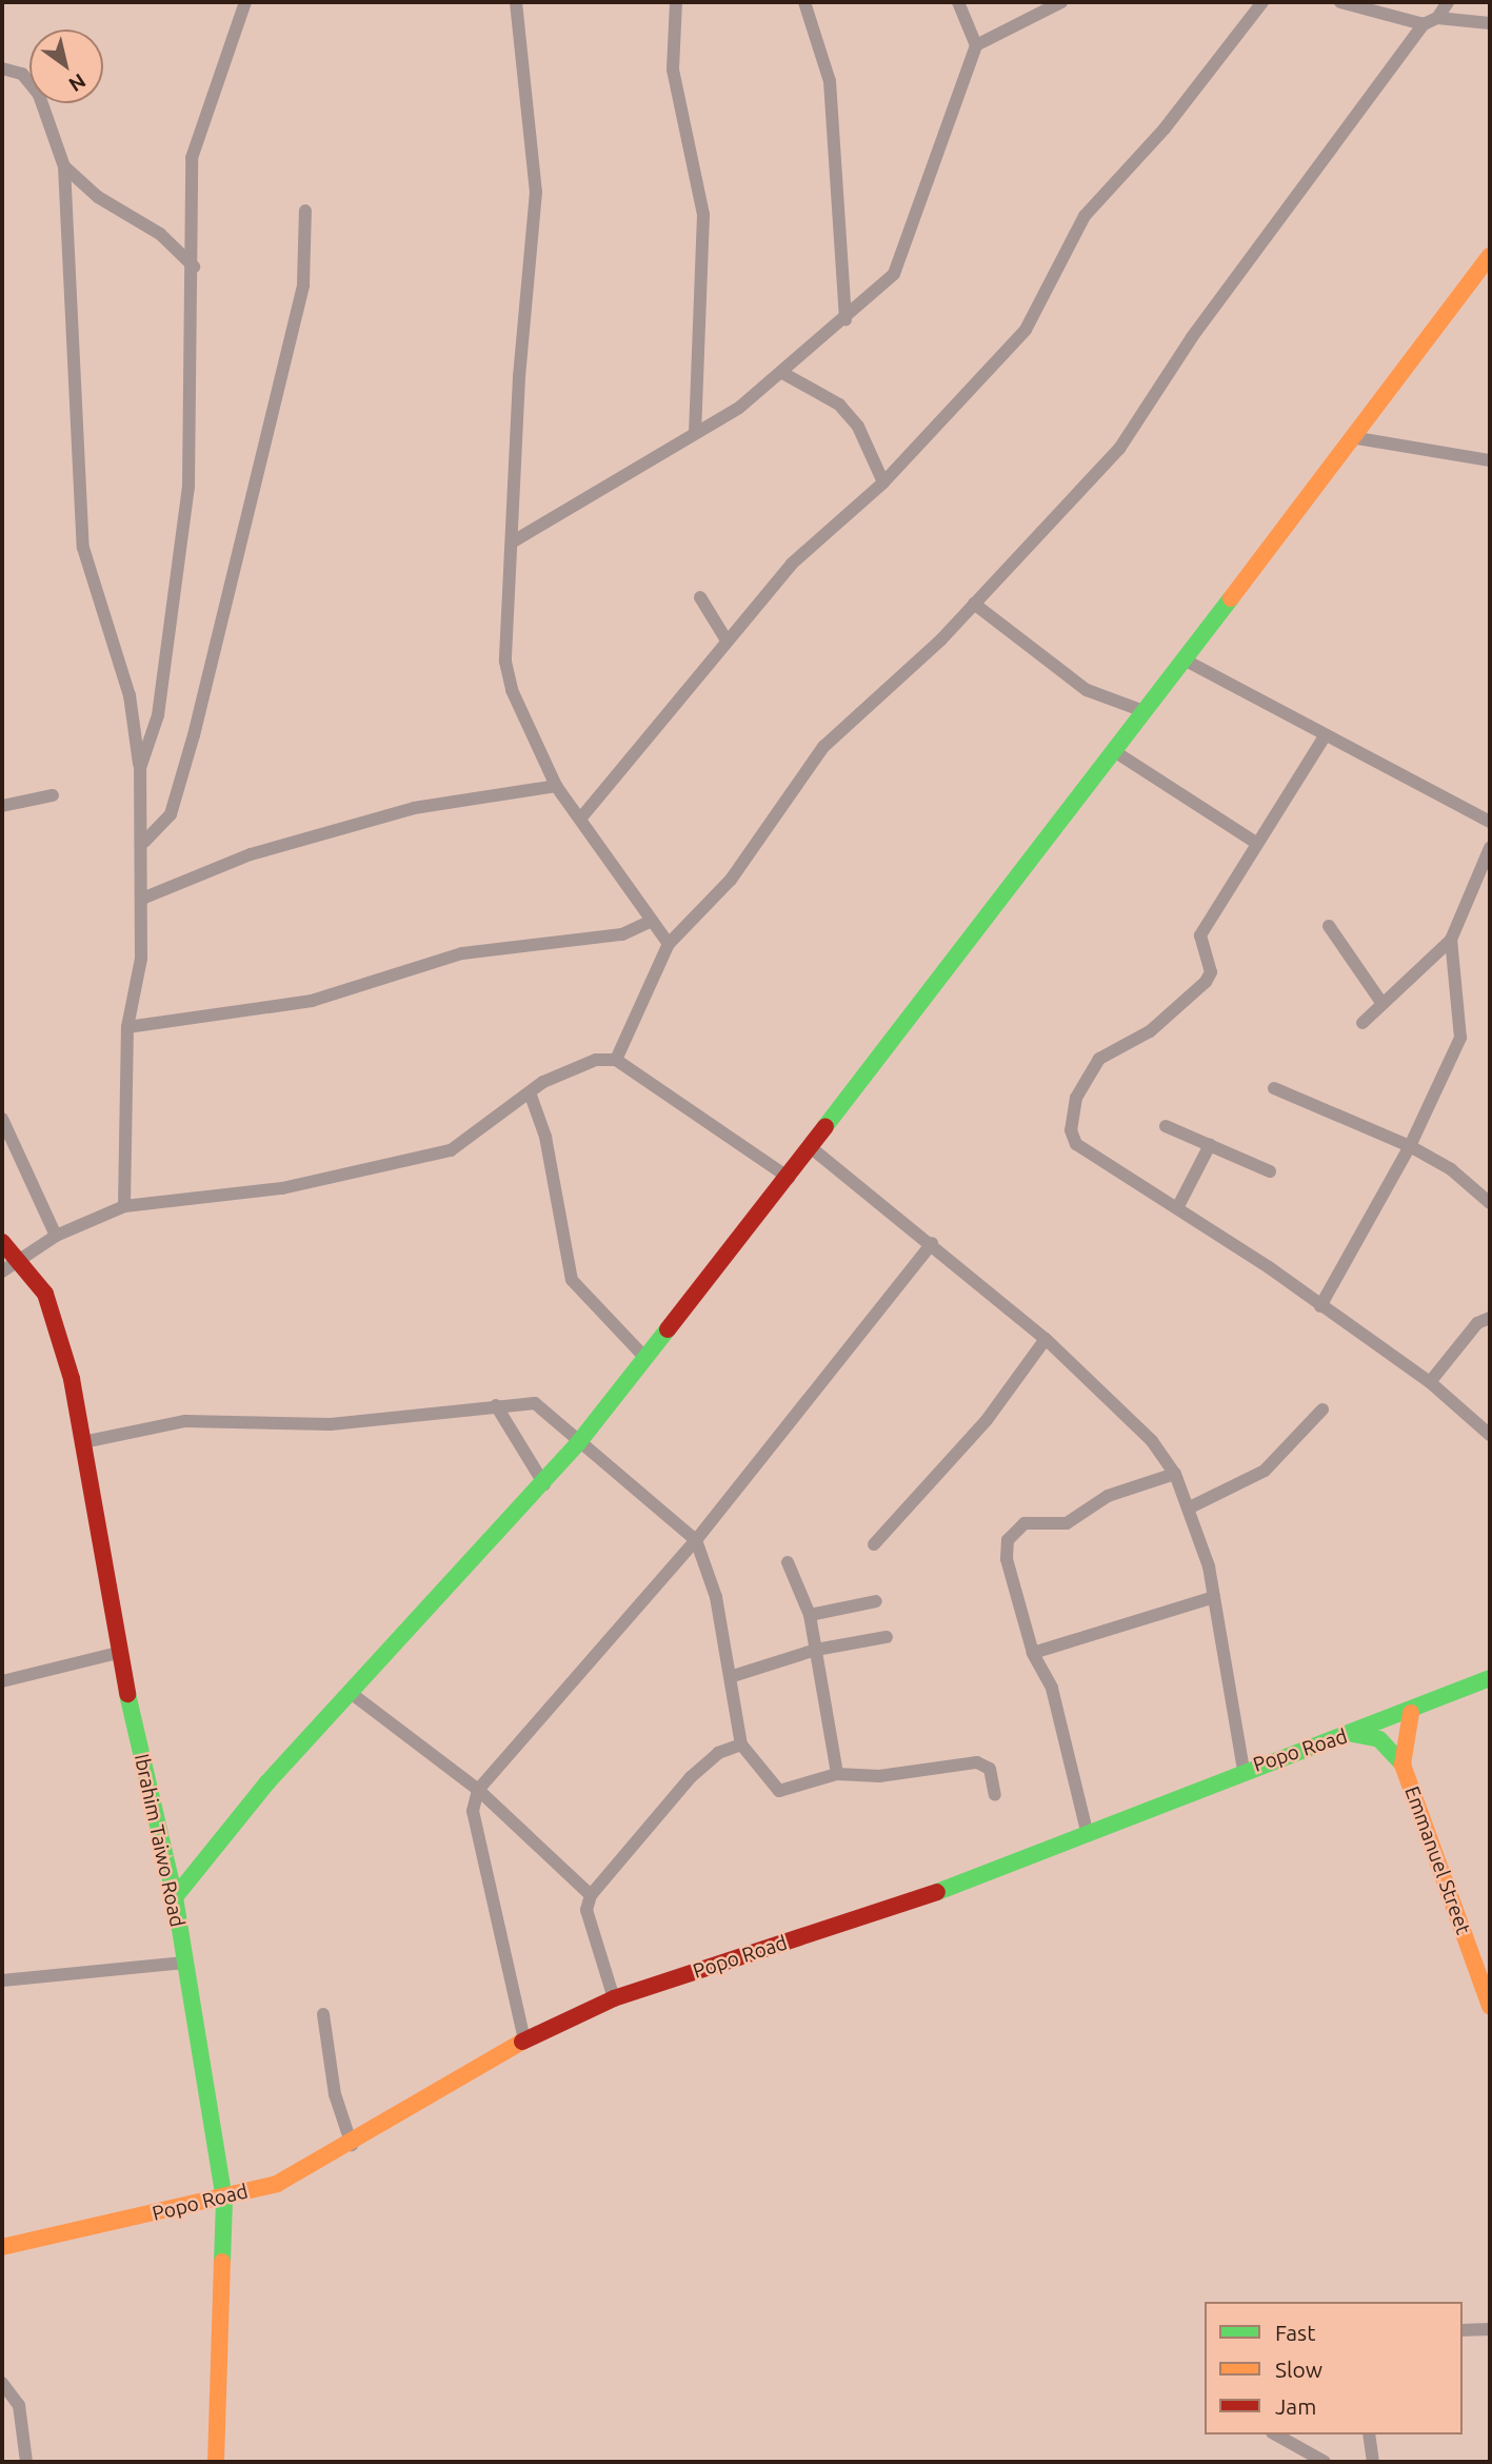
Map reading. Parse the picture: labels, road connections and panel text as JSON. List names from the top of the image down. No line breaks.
{"streets":{"main road":["Popo Road","Ibrahim Taiwo Road","Emmanuel Street"]},"crossings":[["Popo Road","Ibrahim Taiwo Road"],["Popo Road","Emmanuel Street"]],"legend":["Fast","Slow","Jam"],"north":"bottom right"}
